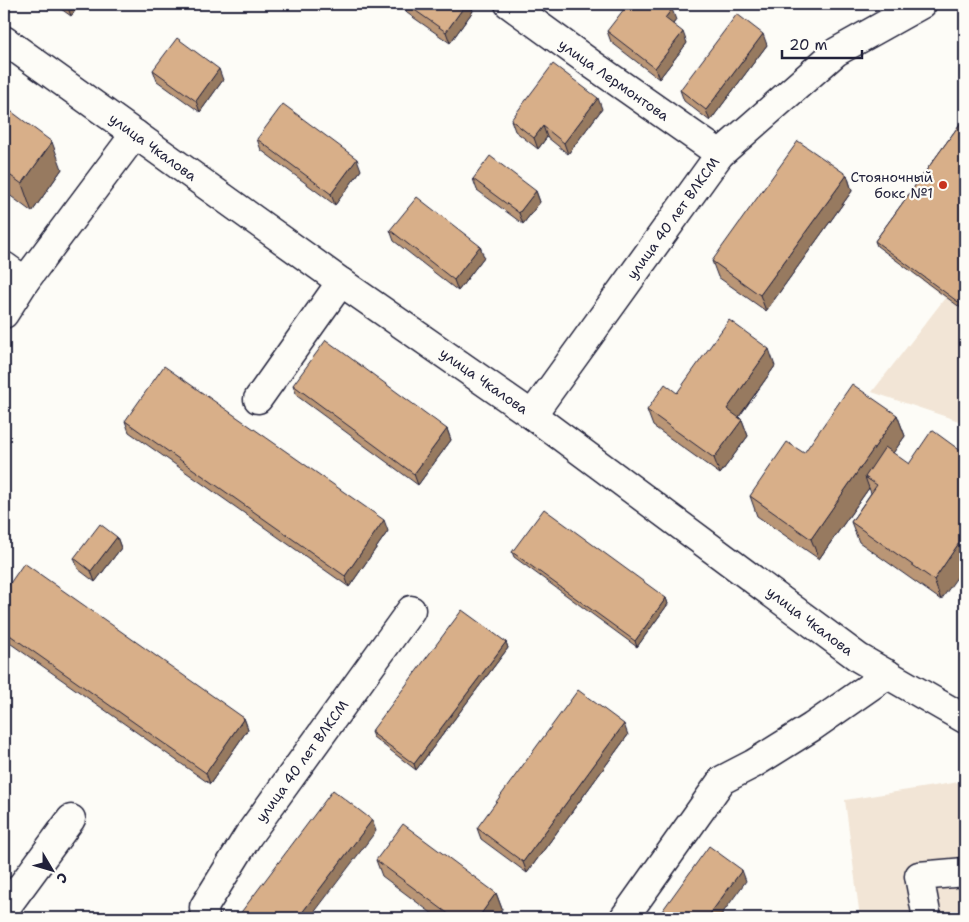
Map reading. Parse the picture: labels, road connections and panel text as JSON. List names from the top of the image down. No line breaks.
{"streets":{"street":["улица Лермонтова","улица Чкалова","улица 40 лет ВЛКСМ"]},"crossings":[["улица Лермонтова","улица 40 лет ВЛКСМ"],["улица Чкалова","улица 40 лет ВЛКСМ"]],"places":["Стояночный бокс №1"],"scale_bar":"20 m","north":"bottom right"}
